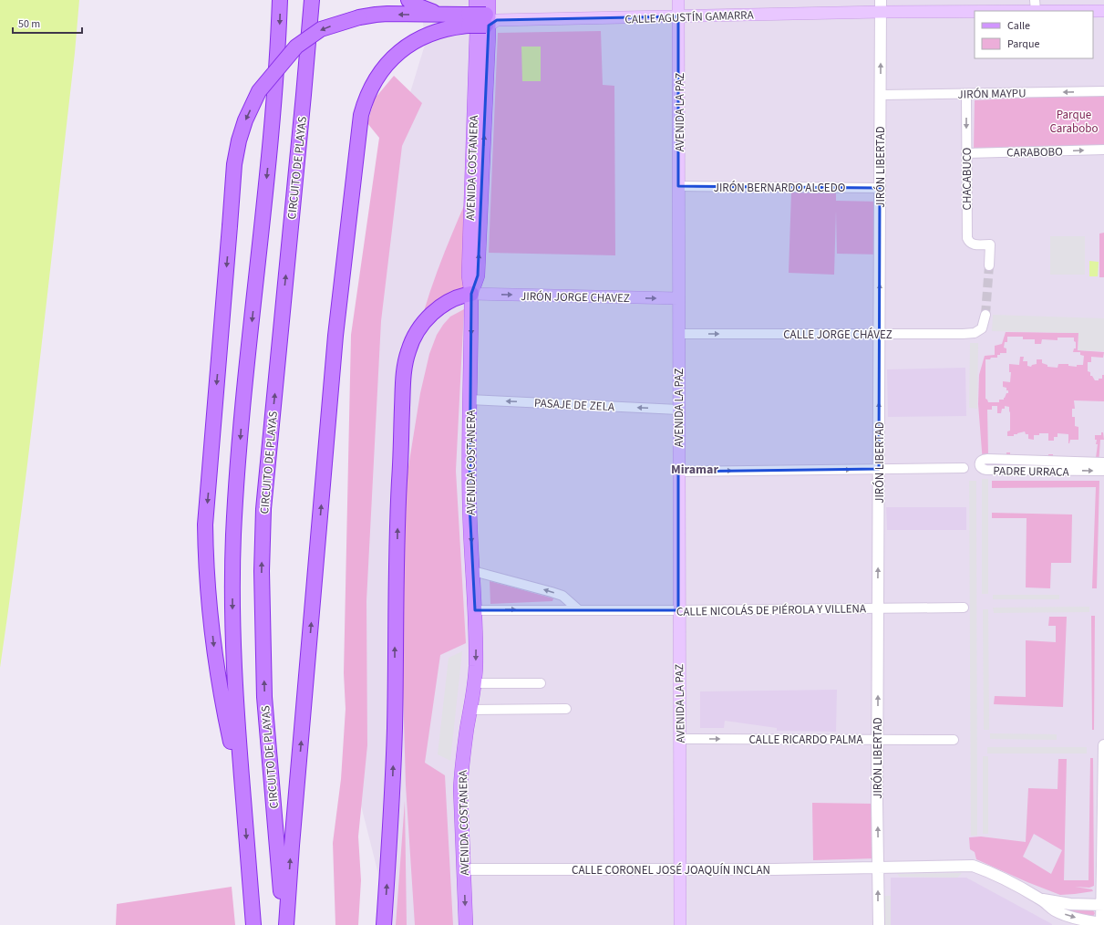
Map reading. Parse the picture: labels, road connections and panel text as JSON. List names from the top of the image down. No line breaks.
{"streets":{"highway":["CIRCUITO DE PLAYAS"],"main road":["CALLE AGUSTÍN GAMARRA","AVENIDA LA PAZ","AVENIDA COSTANERA","JIRÓN JORGE CHAVEZ"],"street":["JIRÓN MAYPU","CARABOBO","JIRÓN LIBERTAD","CHACABUCO","JIRÓN BERNARDO ALCEDO","CALLE JORGE CHÁVEZ","PASAJE DE ZELA","PADRE URRACA","CALLE NICOLÁS DE PIÉROLA Y VILLENA","CALLE RICARDO PALMA","CALLE CORONEL JOSÉ JOAQUÍN INCLAN"]},"crossings":[["CALLE AGUSTÍN GAMARRA","AVENIDA LA PAZ"],["CALLE AGUSTÍN GAMARRA","JIRÓN LIBERTAD"],["JIRÓN MAYPU","JIRÓN LIBERTAD"],["JIRÓN MAYPU","CHACABUCO"],["AVENIDA LA PAZ","JIRÓN BERNARDO ALCEDO"],["AVENIDA LA PAZ","JIRÓN JORGE CHAVEZ"],["AVENIDA LA PAZ","CALLE JORGE CHÁVEZ"],["AVENIDA LA PAZ","PASAJE DE ZELA"],["AVENIDA LA PAZ","CALLE NICOLÁS DE PIÉROLA Y VILLENA"],["AVENIDA LA PAZ","CALLE RICARDO PALMA"],["AVENIDA LA PAZ","CALLE CORONEL JOSÉ JOAQUÍN INCLAN"],["CARABOBO","CHACABUCO"],["JIRÓN LIBERTAD","JIRÓN BERNARDO ALCEDO"],["JIRÓN LIBERTAD","CALLE JORGE CHÁVEZ"],["JIRÓN LIBERTAD","CALLE NICOLÁS DE PIÉROLA Y VILLENA"],["JIRÓN LIBERTAD","CALLE RICARDO PALMA"],["JIRÓN LIBERTAD","CALLE CORONEL JOSÉ JOAQUÍN INCLAN"],["AVENIDA COSTANERA","JIRÓN JORGE CHAVEZ"],["AVENIDA COSTANERA","PASAJE DE ZELA"],["AVENIDA COSTANERA","CALLE NICOLÁS DE PIÉROLA Y VILLENA"],["AVENIDA COSTANERA","CALLE CORONEL JOSÉ JOAQUÍN INCLAN"]],"one_way":["JIRÓN MAYPU","CARABOBO","JIRÓN LIBERTAD","AVENIDA COSTANERA","JIRÓN JORGE CHAVEZ","CALLE JORGE CHÁVEZ","PASAJE DE ZELA","CALLE RICARDO PALMA"],"districts":["Miramar"],"parks":["Parque Carabobo"],"legend":["Calle","Parque"],"scale_bar":"50 m"}
